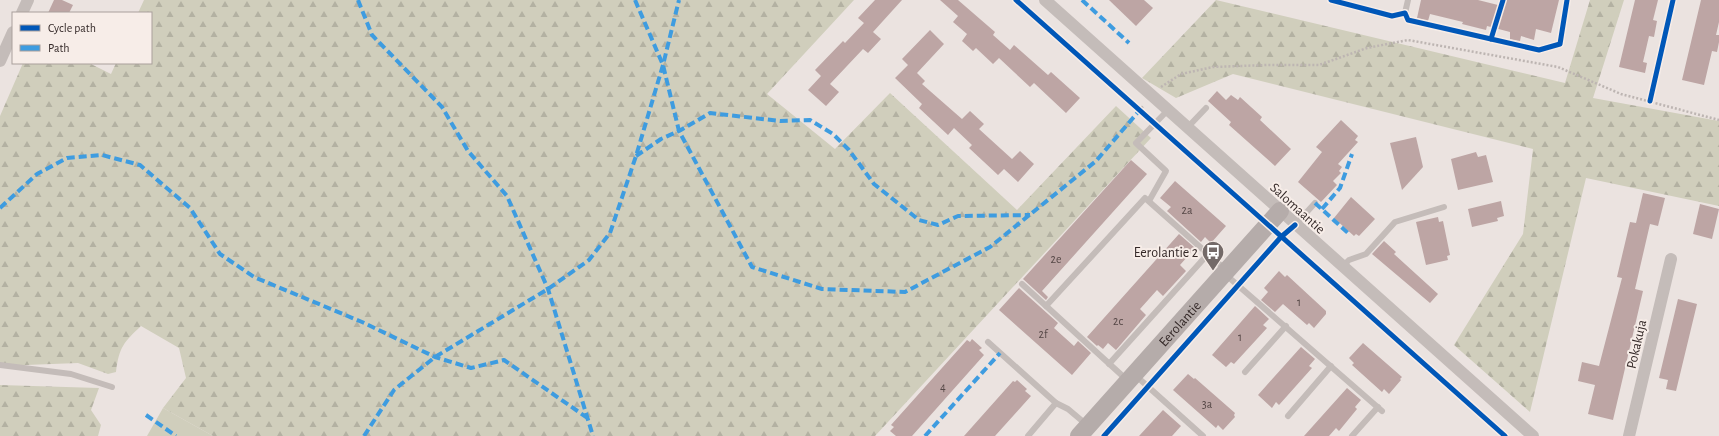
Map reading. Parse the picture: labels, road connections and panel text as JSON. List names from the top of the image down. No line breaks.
{"streets":{"street":["Salomaantie","Eerolantie","Pokakuja"]},"crossings":[["Salomaantie","Eerolantie"]],"places":{"bus stop":["Eerolantie 2"]},"house_numbers":["2a","2e","1","2c","2f","1","4","3a"],"legend":["Cycle path","Path"]}
